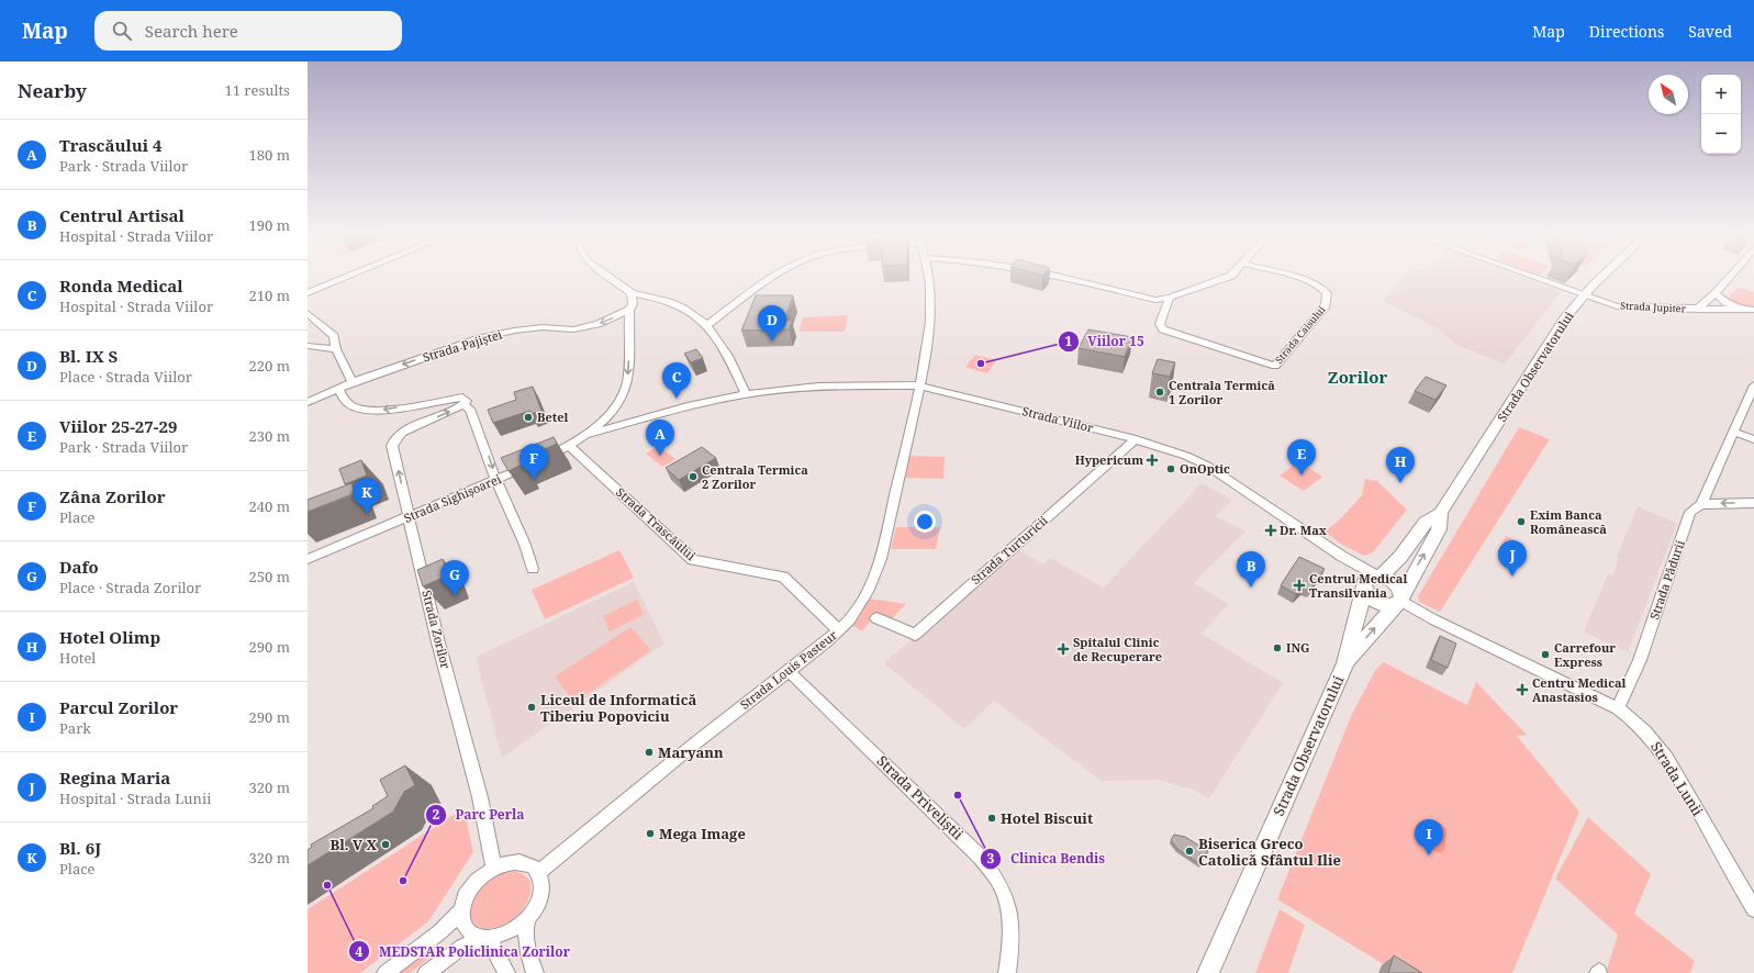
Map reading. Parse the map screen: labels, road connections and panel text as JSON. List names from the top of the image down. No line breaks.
{"streets":{"main road":["Strada Observatorului"],"street":["Strada Jupiter","Strada Caisului","Strada Pajiștei","Strada Viilor","Strada Sighișoarei","Strada Trascăului","Strada Turturicii","Strada Pădurii","Strada Zorilor","Strada Louis Pasteur","Strada Lunii","Strada Priveliștii"]},"crossings":[["Strada Jupiter","Strada Observatorului"],["Strada Pajiștei","Strada Sighișoarei"],["Strada Observatorului","Strada Viilor"],["Strada Observatorului","Strada Lunii"],["Strada Viilor","Strada Sighișoarei"],["Strada Viilor","Strada Turturicii"],["Strada Viilor","Strada Louis Pasteur"],["Strada Sighișoarei","Strada Trascăului"],["Strada Sighișoarei","Strada Zorilor"],["Strada Trascăului","Strada Louis Pasteur"],["Strada Pădurii","Strada Lunii"],["Strada Zorilor","Strada Louis Pasteur"],["Strada Louis Pasteur","Strada Priveliștii"]],"one_way":["Strada Pajiștei"],"districts":["Zorilor"],"places":{"other":["Viilor 15","Centrala Termică 1 Zorilor","Betel","OnOptic","Centrala Termica 2 Zorilor","Exim Banca Românească","ING","Carrefour Express","Liceul de Informatică Tiberiu Popoviciu","Maryann","Clinica Bendis","Hotel Biscuit","Mega Image","Bl. V X","Biserica Greco Catolică Sfântul Ilie","Parc Perla","MEDSTAR Policlinica Zorilor"],"health":["Hypericum","Dr. Max","Centrul Medical Transilvania","Spitalul Clinic de Recuperare","Centru Medical Anastasios"]},"north":"top left","page":{"header":"Map","search":"Search here","nav":["Map","Directions","Saved"],"heading":["Nearby","11 results"],"map_buttons":["+","−"],"list":[{"mark":"A","name":"Trascăului 4","note":"Park · Strada Viilor","value":"180 m"},{"mark":"B","name":"Centrul Artisal","note":"Hospital · Strada Viilor","value":"190 m"},{"mark":"C","name":"Ronda Medical","note":"Hospital · Strada Viilor","value":"210 m"},{"mark":"D","name":"Bl. IX S","note":"Place · Strada Viilor","value":"220 m"},{"mark":"E","name":"Viilor 25-27-29","note":"Park · Strada Viilor","value":"230 m"},{"mark":"F","name":"Zâna Zorilor","note":"Place","value":"240 m"},{"mark":"G","name":"Dafo","note":"Place · Strada Zorilor","value":"250 m"},{"mark":"H","name":"Hotel Olimp","note":"Hotel","value":"290 m"},{"mark":"I","name":"Parcul Zorilor","note":"Park","value":"290 m"},{"mark":"J","name":"Regina Maria","note":"Hospital · Strada Lunii","value":"320 m"},{"mark":"K","name":"Bl. 6J","note":"Place","value":"320 m"}],"pins":["D","C","A","E","F","H","K","J","B","G","I"]}}
